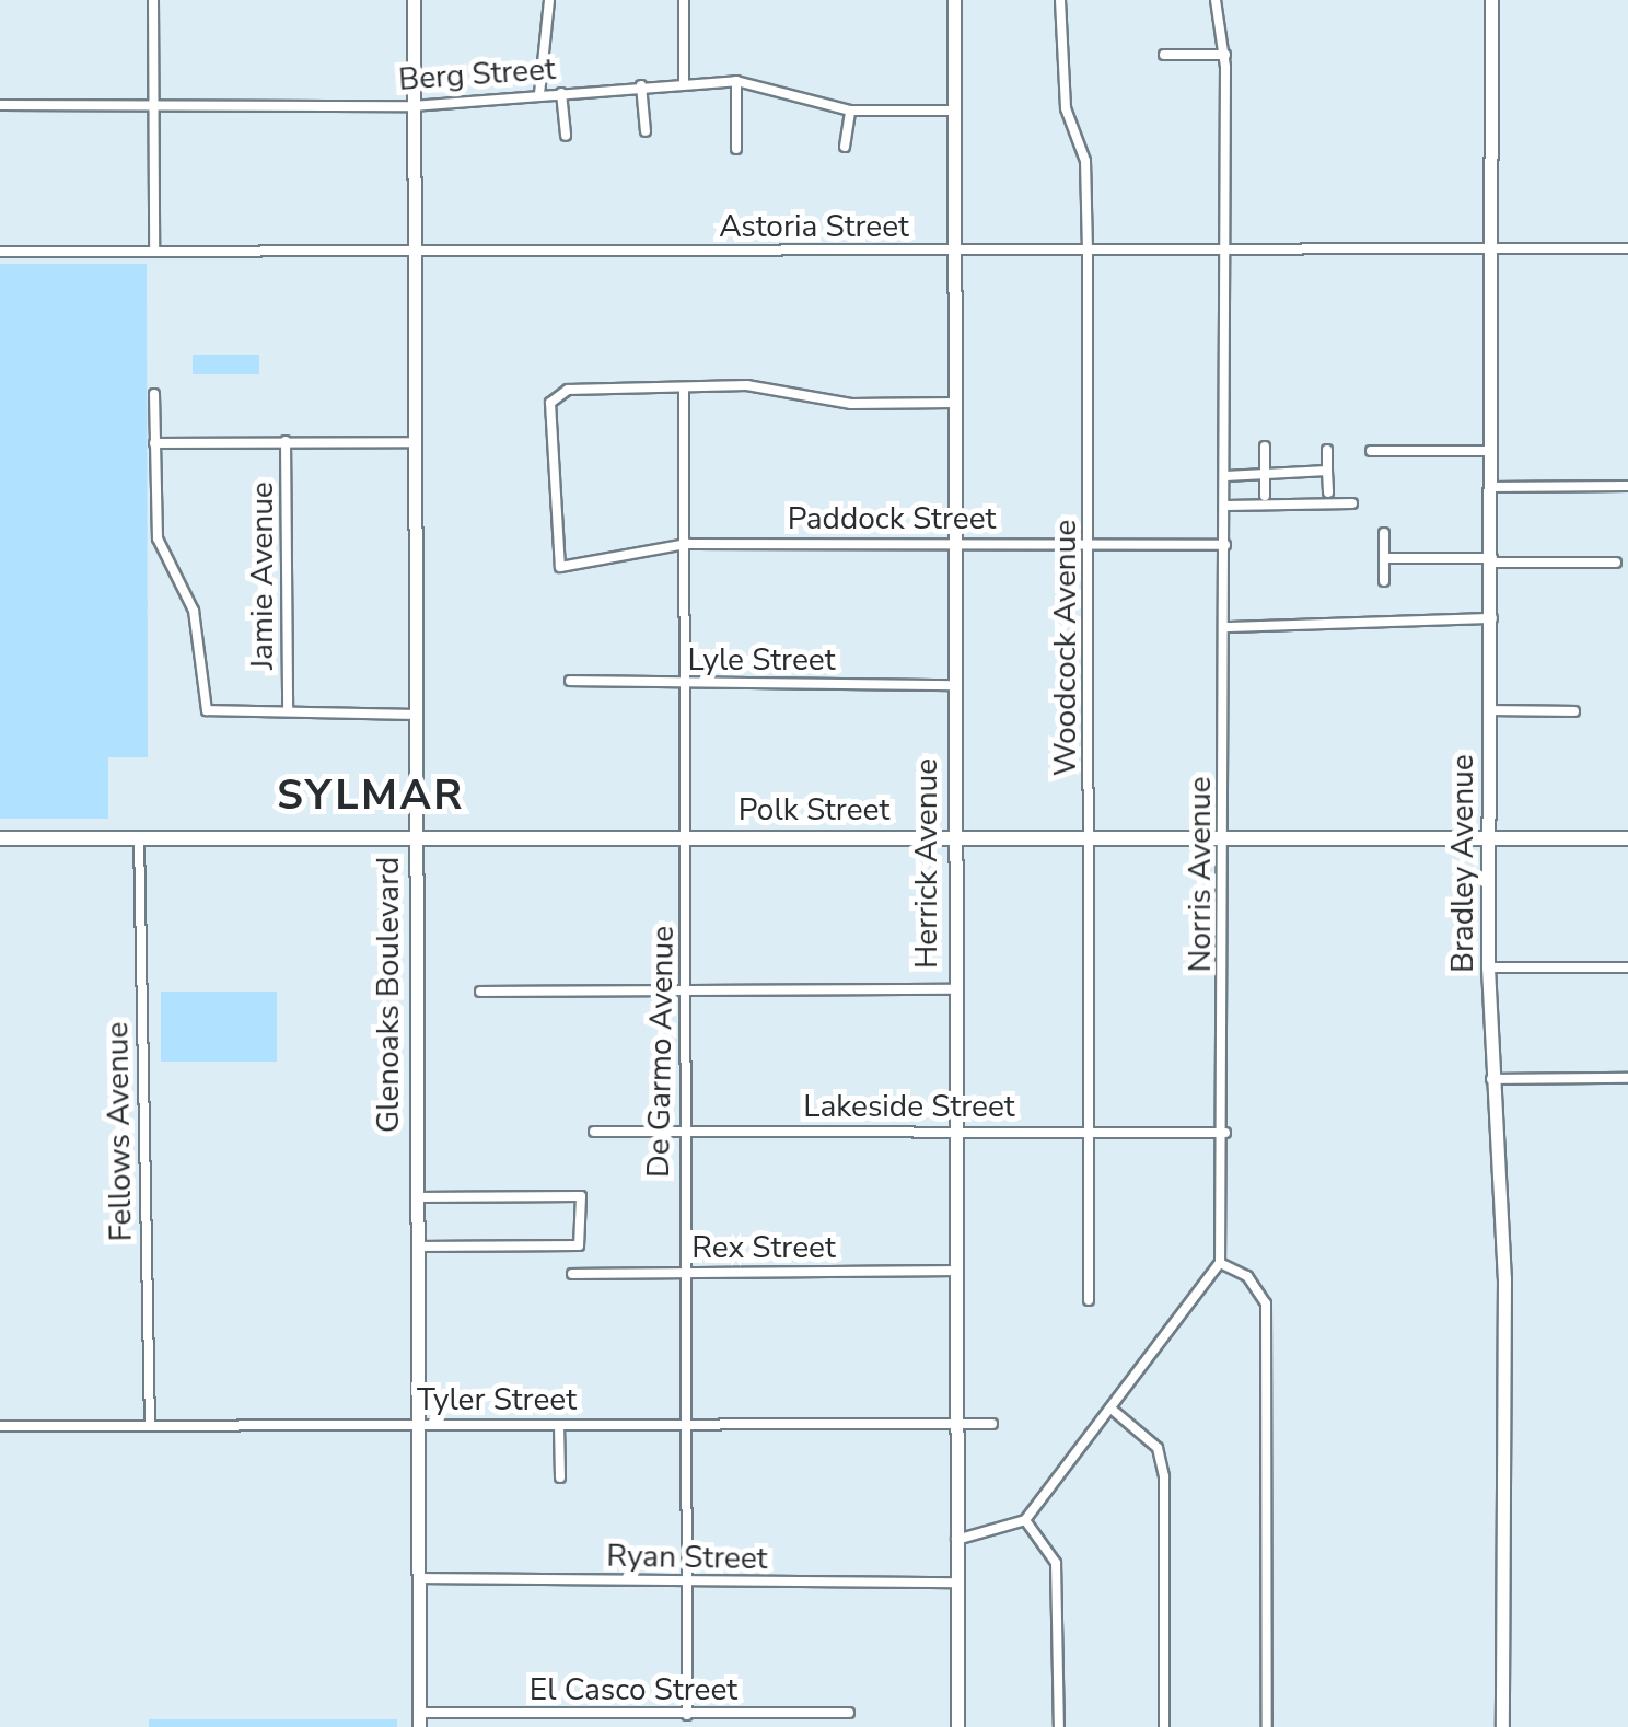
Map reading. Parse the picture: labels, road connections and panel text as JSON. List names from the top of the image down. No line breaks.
{"streets":{"main road":["Polk Street"],"street":["Berg Street","Astoria Street","Paddock Street","Jamie Avenue","Woodcock Avenue","Lyle Street","Herrick Avenue","Bradley Avenue","Norris Avenue","Glenoaks Boulevard","De Garmo Avenue","Lakeside Street","Fellows Avenue","Rex Street","Tyler Street","Ryan Street","El Casco Street"]},"crossings":[["Berg Street","Herrick Avenue"],["Berg Street","Glenoaks Boulevard"],["Astoria Street","Woodcock Avenue"],["Astoria Street","Herrick Avenue"],["Astoria Street","Bradley Avenue"],["Astoria Street","Norris Avenue"],["Astoria Street","Glenoaks Boulevard"],["Paddock Street","Woodcock Avenue"],["Paddock Street","Herrick Avenue"],["Paddock Street","Norris Avenue"],["Paddock Street","De Garmo Avenue"],["Woodcock Avenue","Polk Street"],["Woodcock Avenue","Lakeside Street"],["Lyle Street","Herrick Avenue"],["Lyle Street","De Garmo Avenue"],["Polk Street","Herrick Avenue"],["Polk Street","Bradley Avenue"],["Polk Street","Norris Avenue"],["Polk Street","Glenoaks Boulevard"],["Polk Street","De Garmo Avenue"],["Polk Street","Fellows Avenue"],["Herrick Avenue","Lakeside Street"],["Herrick Avenue","Rex Street"],["Herrick Avenue","Tyler Street"],["Herrick Avenue","Ryan Street"],["Norris Avenue","Lakeside Street"],["Glenoaks Boulevard","Tyler Street"],["Glenoaks Boulevard","Ryan Street"],["Glenoaks Boulevard","El Casco Street"],["De Garmo Avenue","Lakeside Street"],["De Garmo Avenue","Rex Street"],["De Garmo Avenue","Tyler Street"],["De Garmo Avenue","Ryan Street"],["De Garmo Avenue","El Casco Street"],["Fellows Avenue","Tyler Street"]],"districts":["SYLMAR"]}
